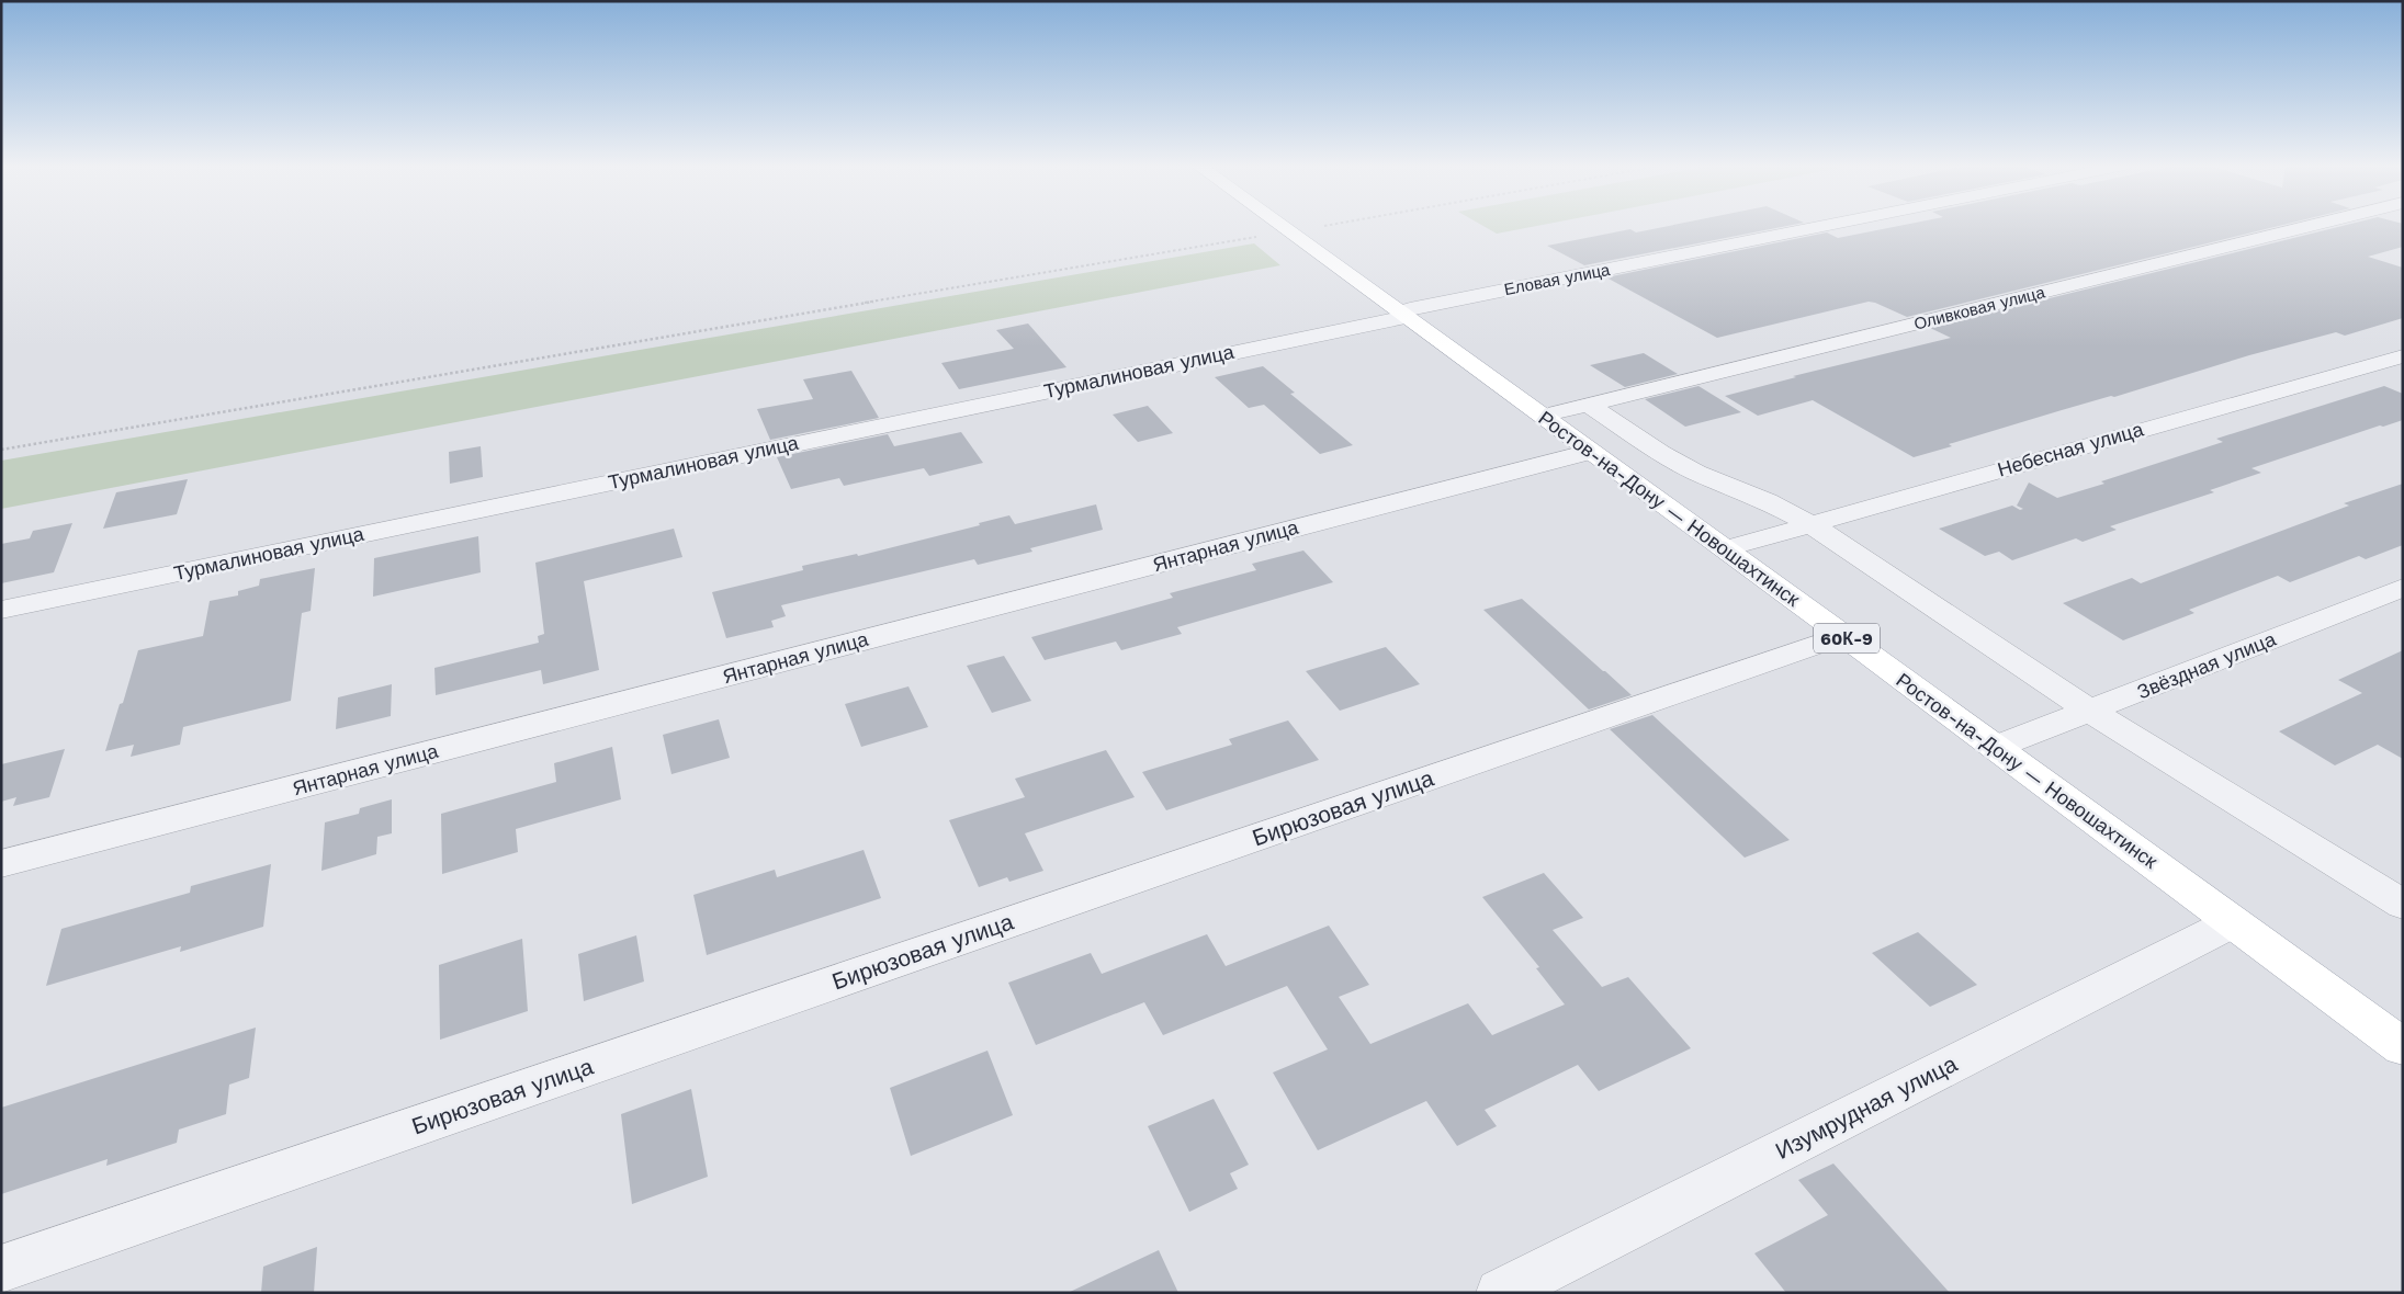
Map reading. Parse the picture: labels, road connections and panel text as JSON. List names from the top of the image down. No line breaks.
{"streets":{"main road":["Ростов-на-Дону — Новошахтинск","60К-9"],"street":["Еловая улица","Оливковая улица","Турмалиновая улица","Небесная улица","Янтарная улица","Звёздная улица","Бирюзовая улица","Изумрудная улица"]},"crossings":[["Еловая улица","Турмалиновая улица"],["Еловая улица","Ростов-на-Дону — Новошахтинск"],["Оливковая улица","Ростов-на-Дону — Новошахтинск"],["Турмалиновая улица","Ростов-на-Дону — Новошахтинск"],["Небесная улица","Ростов-на-Дону — Новошахтинск"],["Ростов-на-Дону — Новошахтинск","Янтарная улица"],["Ростов-на-Дону — Новошахтинск","Звёздная улица"],["Ростов-на-Дону — Новошахтинск","Бирюзовая улица"],["Ростов-на-Дону — Новошахтинск","Изумрудная улица"]]}
